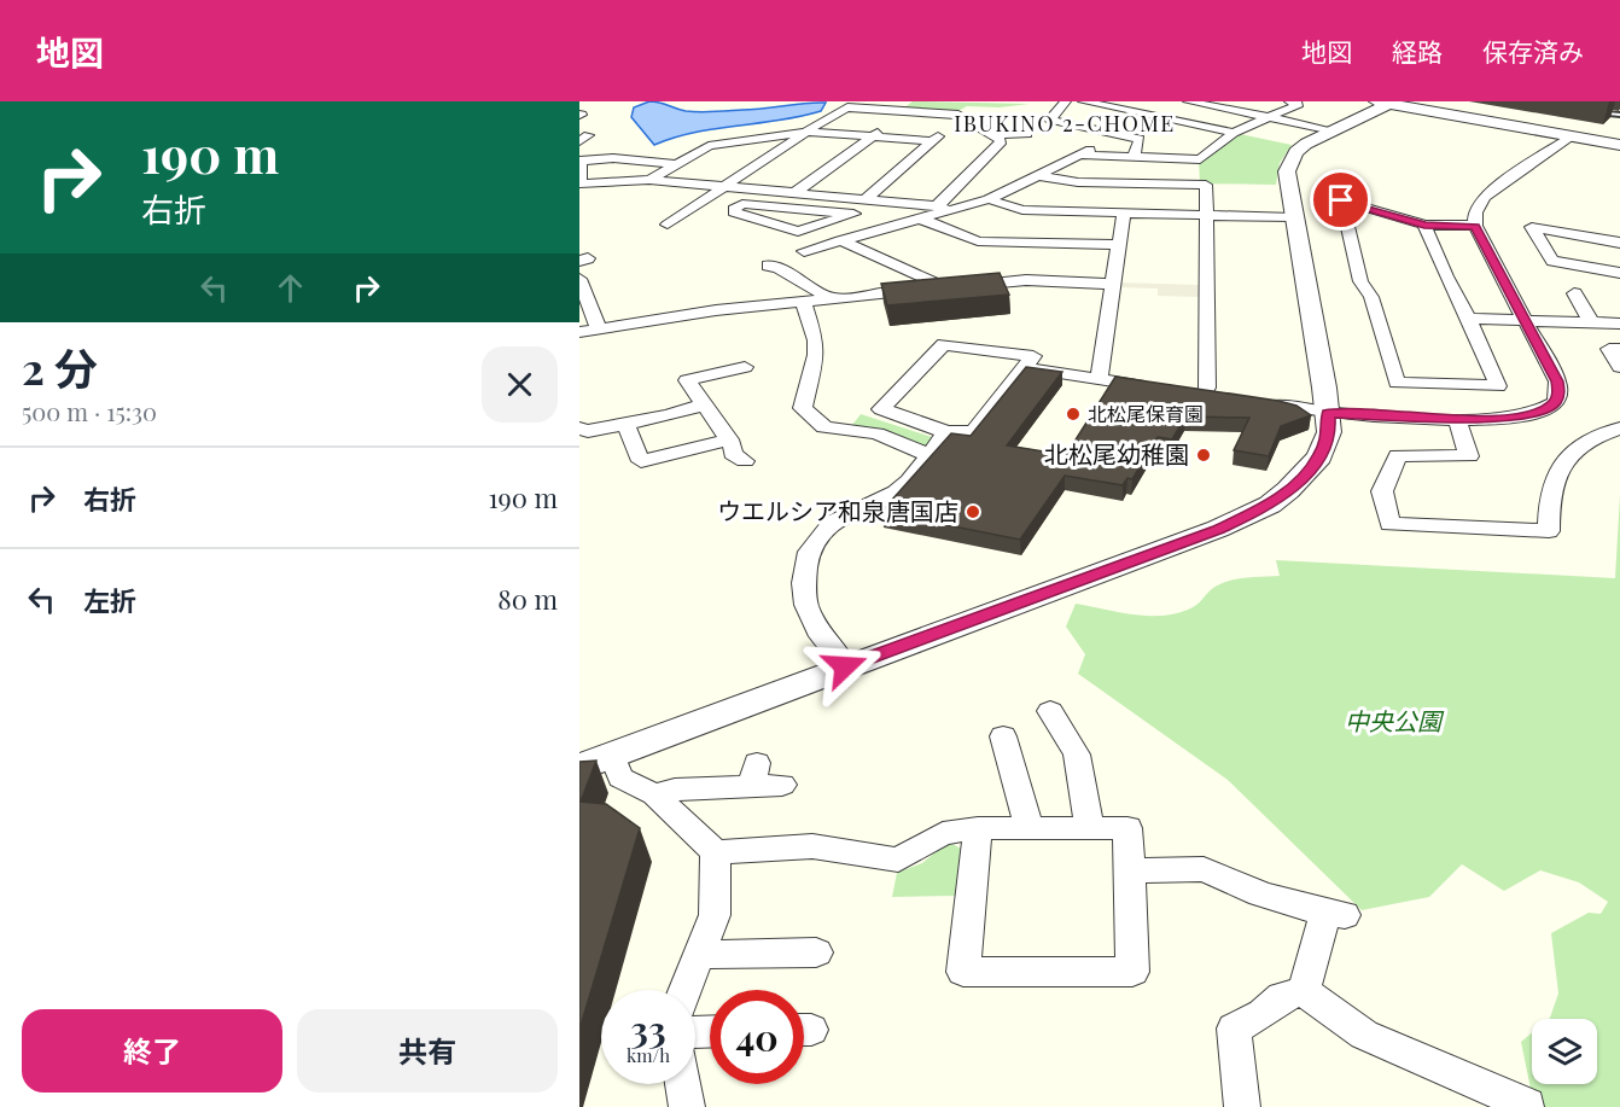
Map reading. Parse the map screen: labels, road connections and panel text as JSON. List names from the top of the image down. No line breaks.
{"districts":["IBUKINO 2-CHOME"],"parks":["中央公園"],"places":["北松尾保育園","北松尾幼稚園","ウエルシア和泉唐国店"],"page":{"header":"地図","nav":["地図","経路","保存済み"],"turn":["190 m","右折"],"heading":["2 分","500 m · 15:30"],"list":[{"name":"右折","value":"190 m"},{"name":"左折","value":"80 m"}],"speed":"33 km/h","limit":"40","buttons":["終了","共有"]}}
